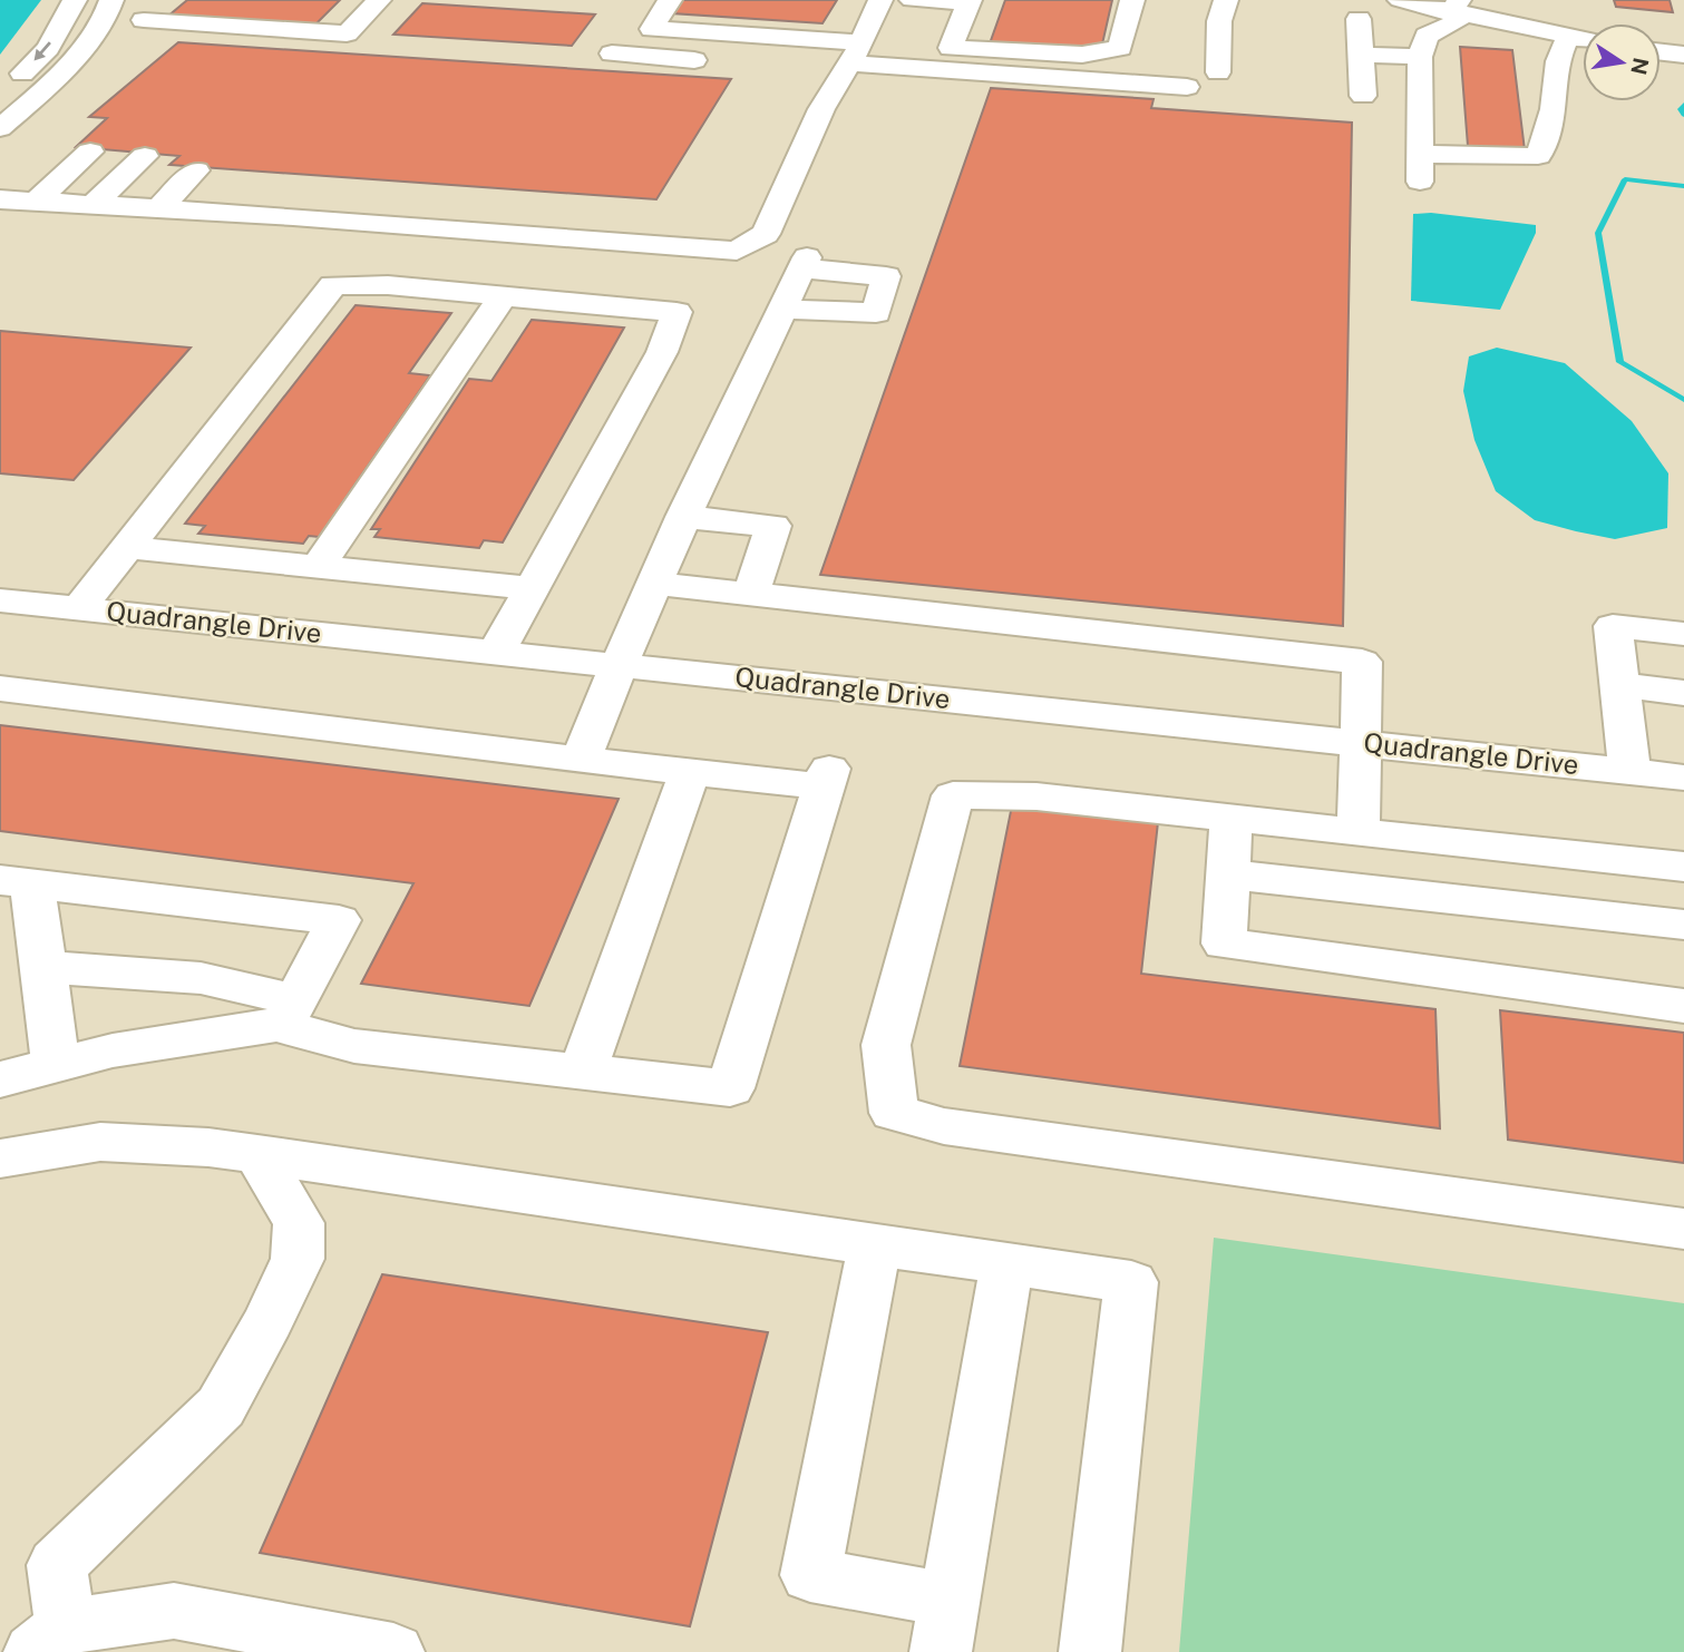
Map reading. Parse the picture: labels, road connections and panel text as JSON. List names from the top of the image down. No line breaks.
{"streets":{"street":["Quadrangle Drive"]},"north":"right"}
